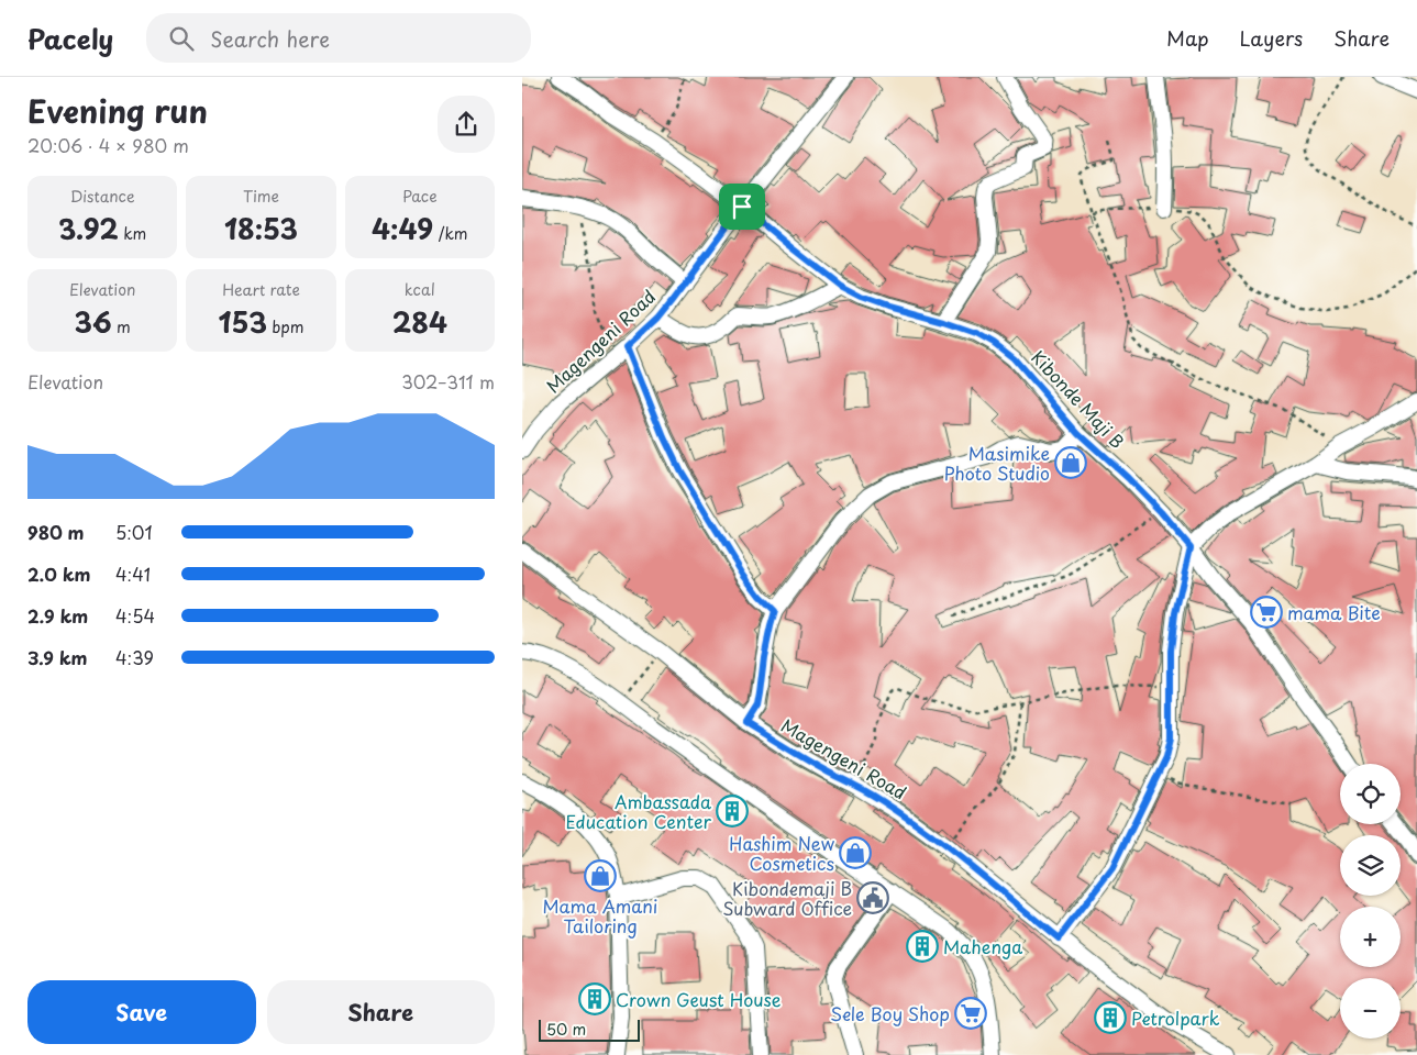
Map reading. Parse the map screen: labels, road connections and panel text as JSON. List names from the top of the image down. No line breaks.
{"streets":{"street":["Magengeni Road","Kibonde Maji B"]},"crossings":[["Magengeni Road","Kibonde Maji B"]],"places":{"shop":["Masimike Photo Studio","Hashim New Cosmetics","Mama Amani Tailoring"],"supermarket":["mama Bite","Sele Boy Shop"],"building":["Ambassada Education Center","Mahenga","Crown Geust House","Petrolpark"],"public building":["Kibondemaji B Subward Office"]},"scale_bar":"50 m","page":{"header":"Pacely","search":"Search here","nav":["Map","Layers","Share"],"heading":["Evening run","20:06 · 4 × 980 m"],"stats":[["Distance","3.92 km"],["Time","18:53"],["Pace","4:49 /km"],["Elevation","36 m"],["Heart rate","153 bpm"],["kcal","284"]],"chart":["Elevation","302–311 m"],"list":[{"name":"980 m","note":"5:01"},{"name":"2.0 km","note":"4:41"},{"name":"2.9 km","note":"4:54"},{"name":"3.9 km","note":"4:39"}],"map_buttons":["+","−"],"buttons":["Save","Share"],"scale":"50 m"}}
